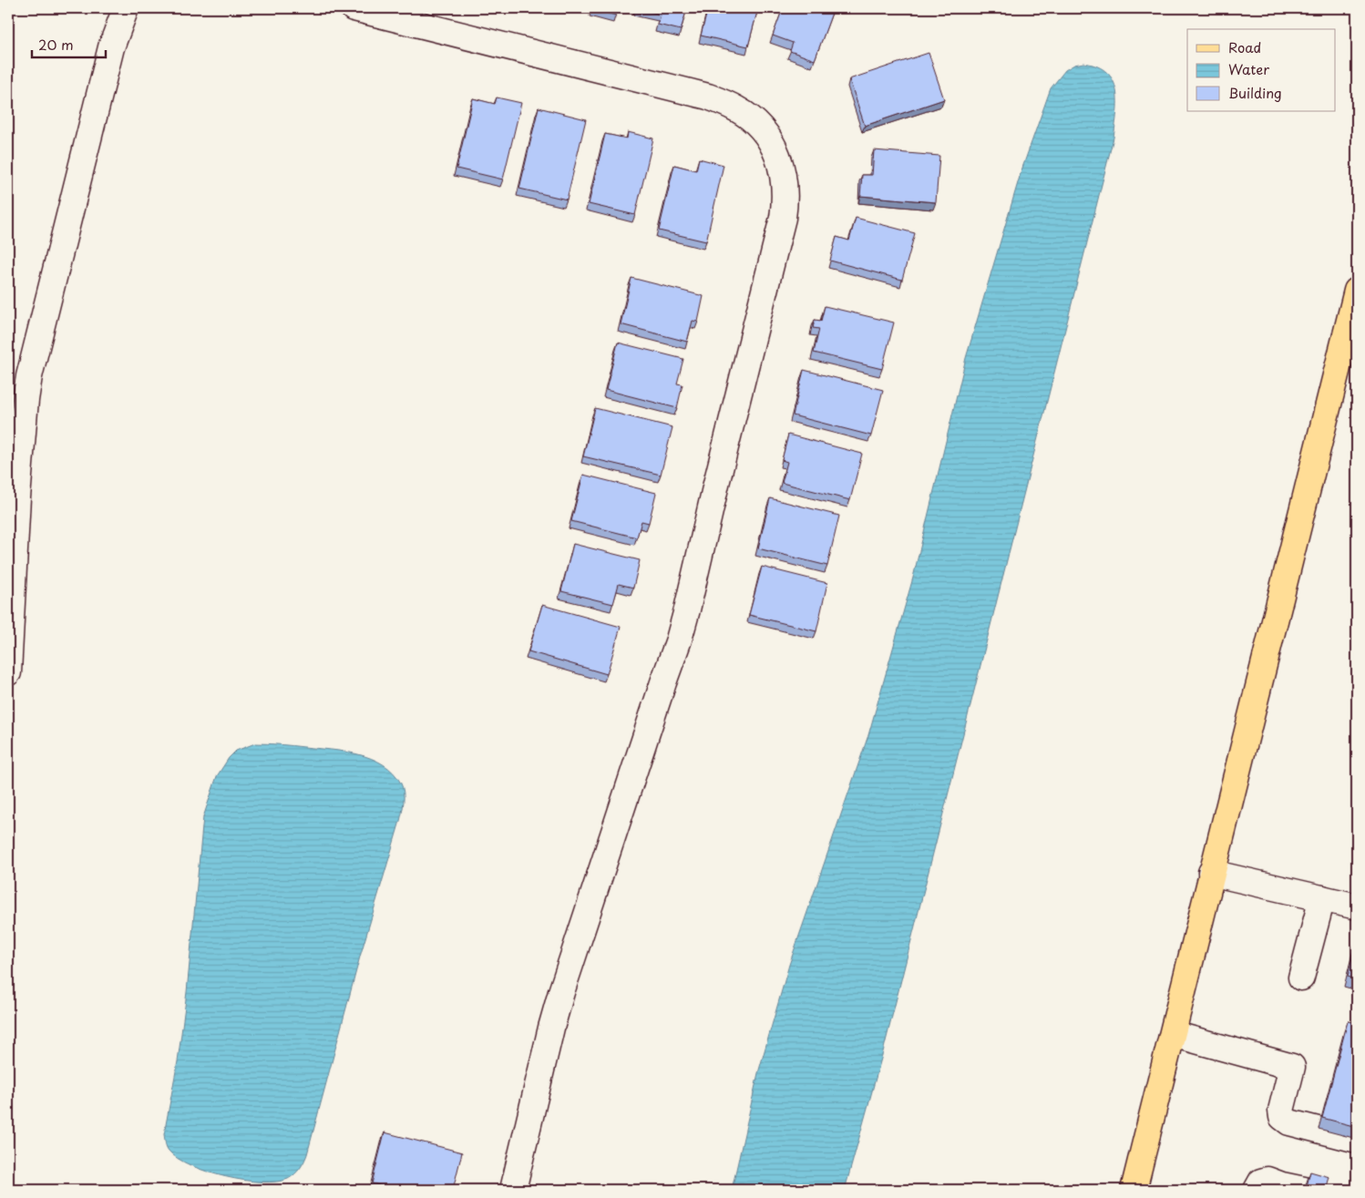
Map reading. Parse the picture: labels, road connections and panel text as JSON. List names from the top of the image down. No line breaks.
{"legend":["Road","Water","Building"],"scale_bar":"20 m"}
